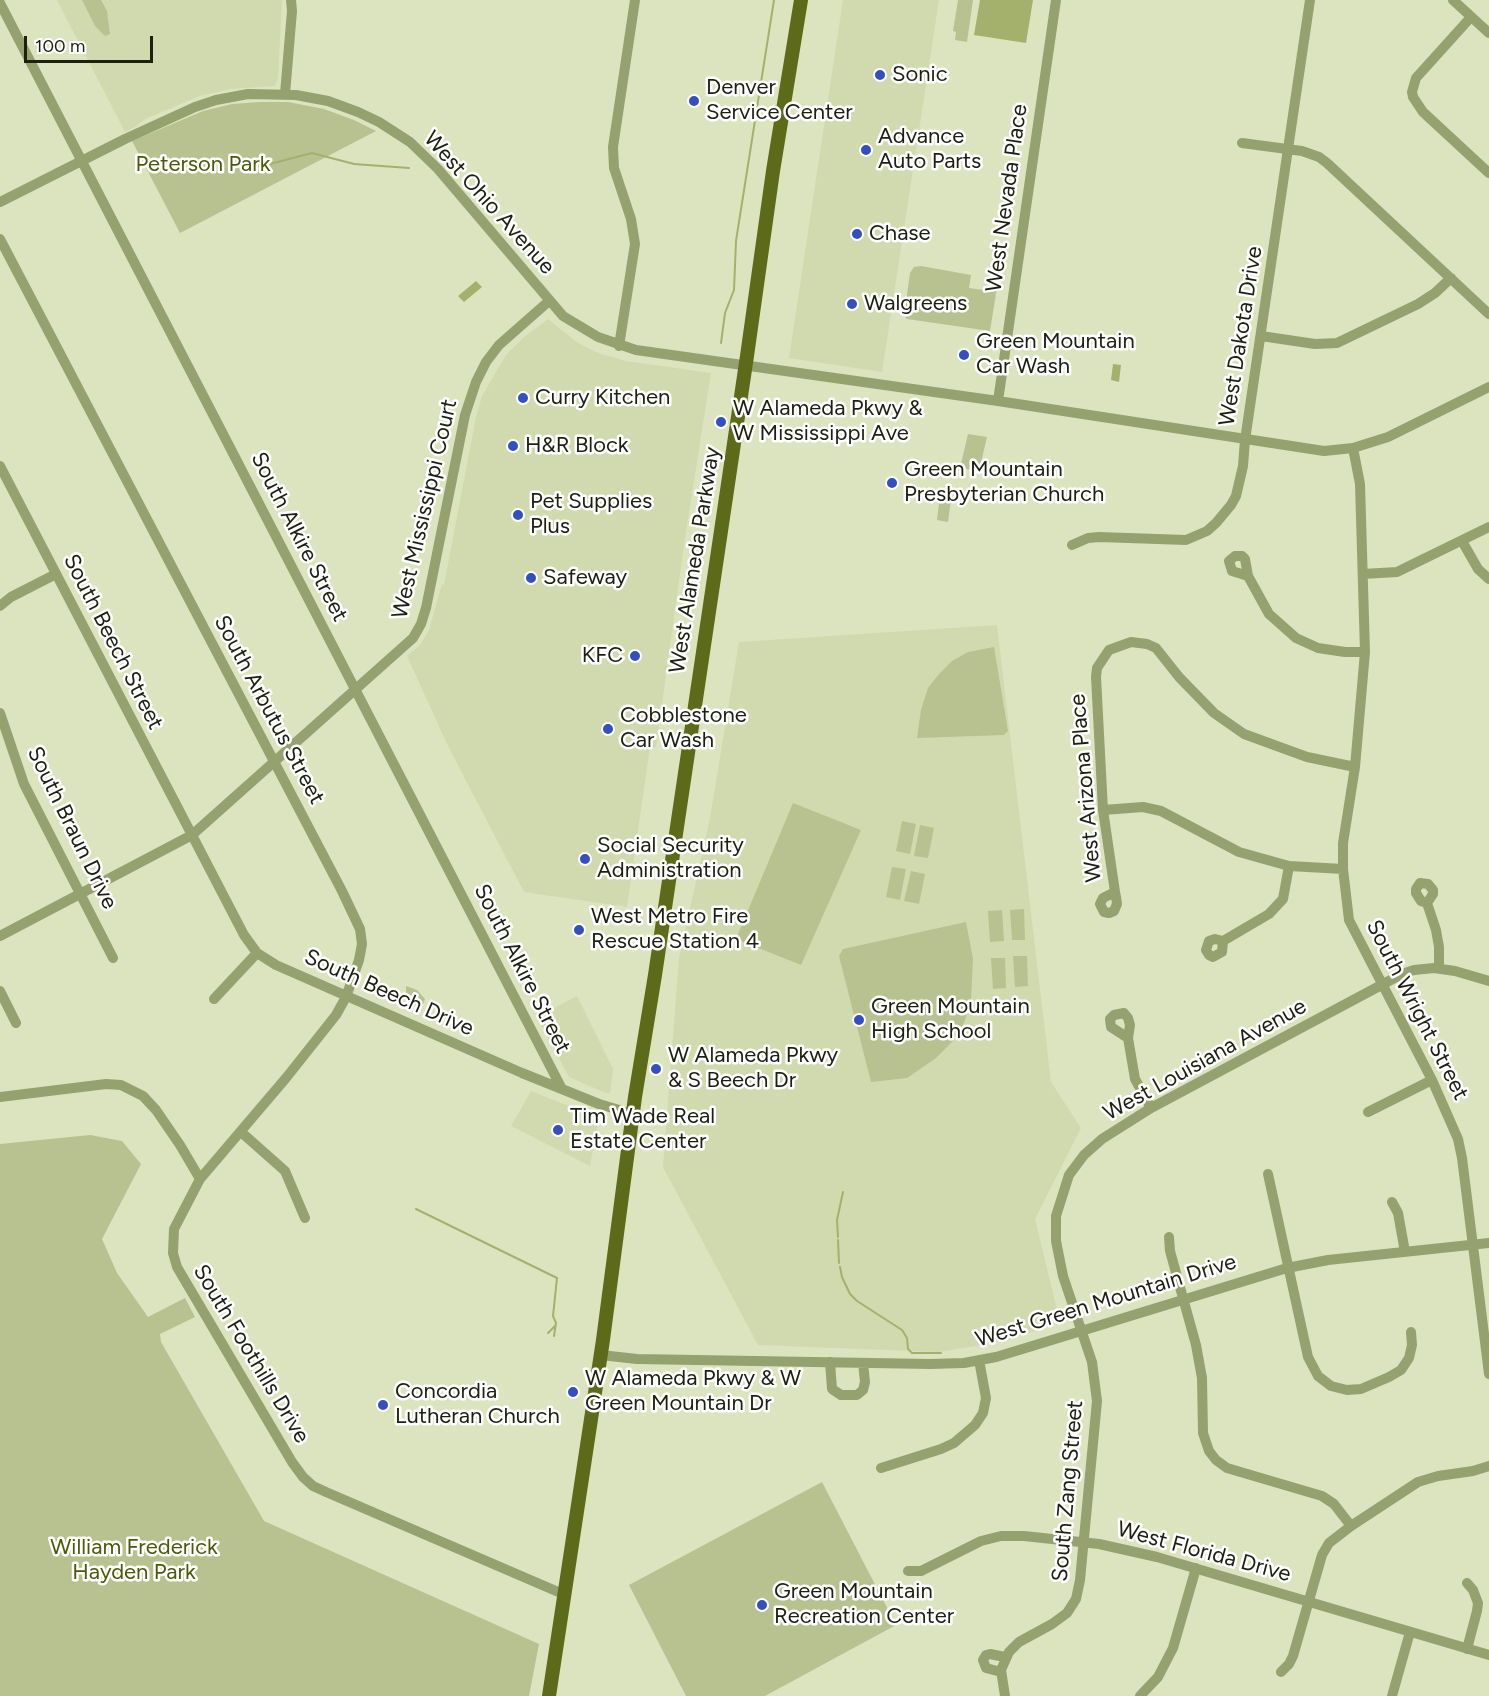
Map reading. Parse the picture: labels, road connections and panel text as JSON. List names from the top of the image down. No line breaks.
{"streets":{"main road":["West Alameda Parkway"],"street":["West Nevada Place","West Ohio Avenue","West Dakota Drive","West Mississippi Court","South Alkire Street","South Beech Street","South Arbutus Street","West Arizona Place","South Braun Drive","South Beech Drive","South Wright Street","West Louisiana Avenue","West Green Mountain Drive","South Foothills Drive","South Zang Street","West Florida Drive"]},"crossings":[["West Nevada Place","West Ohio Avenue"],["West Ohio Avenue","West Dakota Drive"],["West Ohio Avenue","West Mississippi Court"],["West Ohio Avenue","South Alkire Street"],["West Ohio Avenue","West Alameda Parkway"],["West Ohio Avenue","South Wright Street"],["West Mississippi Court","South Alkire Street"],["West Mississippi Court","South Beech Street"],["West Mississippi Court","South Arbutus Street"],["West Mississippi Court","South Braun Drive"],["West Mississippi Court","South Beech Drive"],["South Alkire Street","South Beech Drive"],["West Alameda Parkway","South Beech Drive"],["West Alameda Parkway","West Green Mountain Drive"],["West Alameda Parkway","South Foothills Drive"],["South Beech Street","South Beech Drive"],["South Arbutus Street","South Beech Drive"],["South Arbutus Street","South Foothills Drive"],["West Arizona Place","South Wright Street"],["South Wright Street","West Louisiana Avenue"],["South Wright Street","West Green Mountain Drive"],["West Louisiana Avenue","West Green Mountain Drive"],["West Louisiana Avenue","South Zang Street"],["West Green Mountain Drive","South Zang Street"],["South Zang Street","West Florida Drive"]],"parks":["Peterson Park","William Frederick Hayden Park"],"places":["Sonic","Denver Service Center","Advance Auto Parts","Chase","Walgreens","Green Mountain Car Wash","Curry Kitchen","W Alameda Pkwy & W Mississippi Ave","H&R Block","Green Mountain Presbyterian Church","Pet Supplies Plus","Safeway","KFC","Cobblestone Car Wash","Social Security Administration","West Metro Fire Rescue Station 4","Green Mountain High School","W Alameda Pkwy & S Beech Dr","Tim Wade Real Estate Center","W Alameda Pkwy & W Green Mountain Dr","Concordia Lutheran Church","Green Mountain Recreation Center"],"scale_bar":"100 m"}
